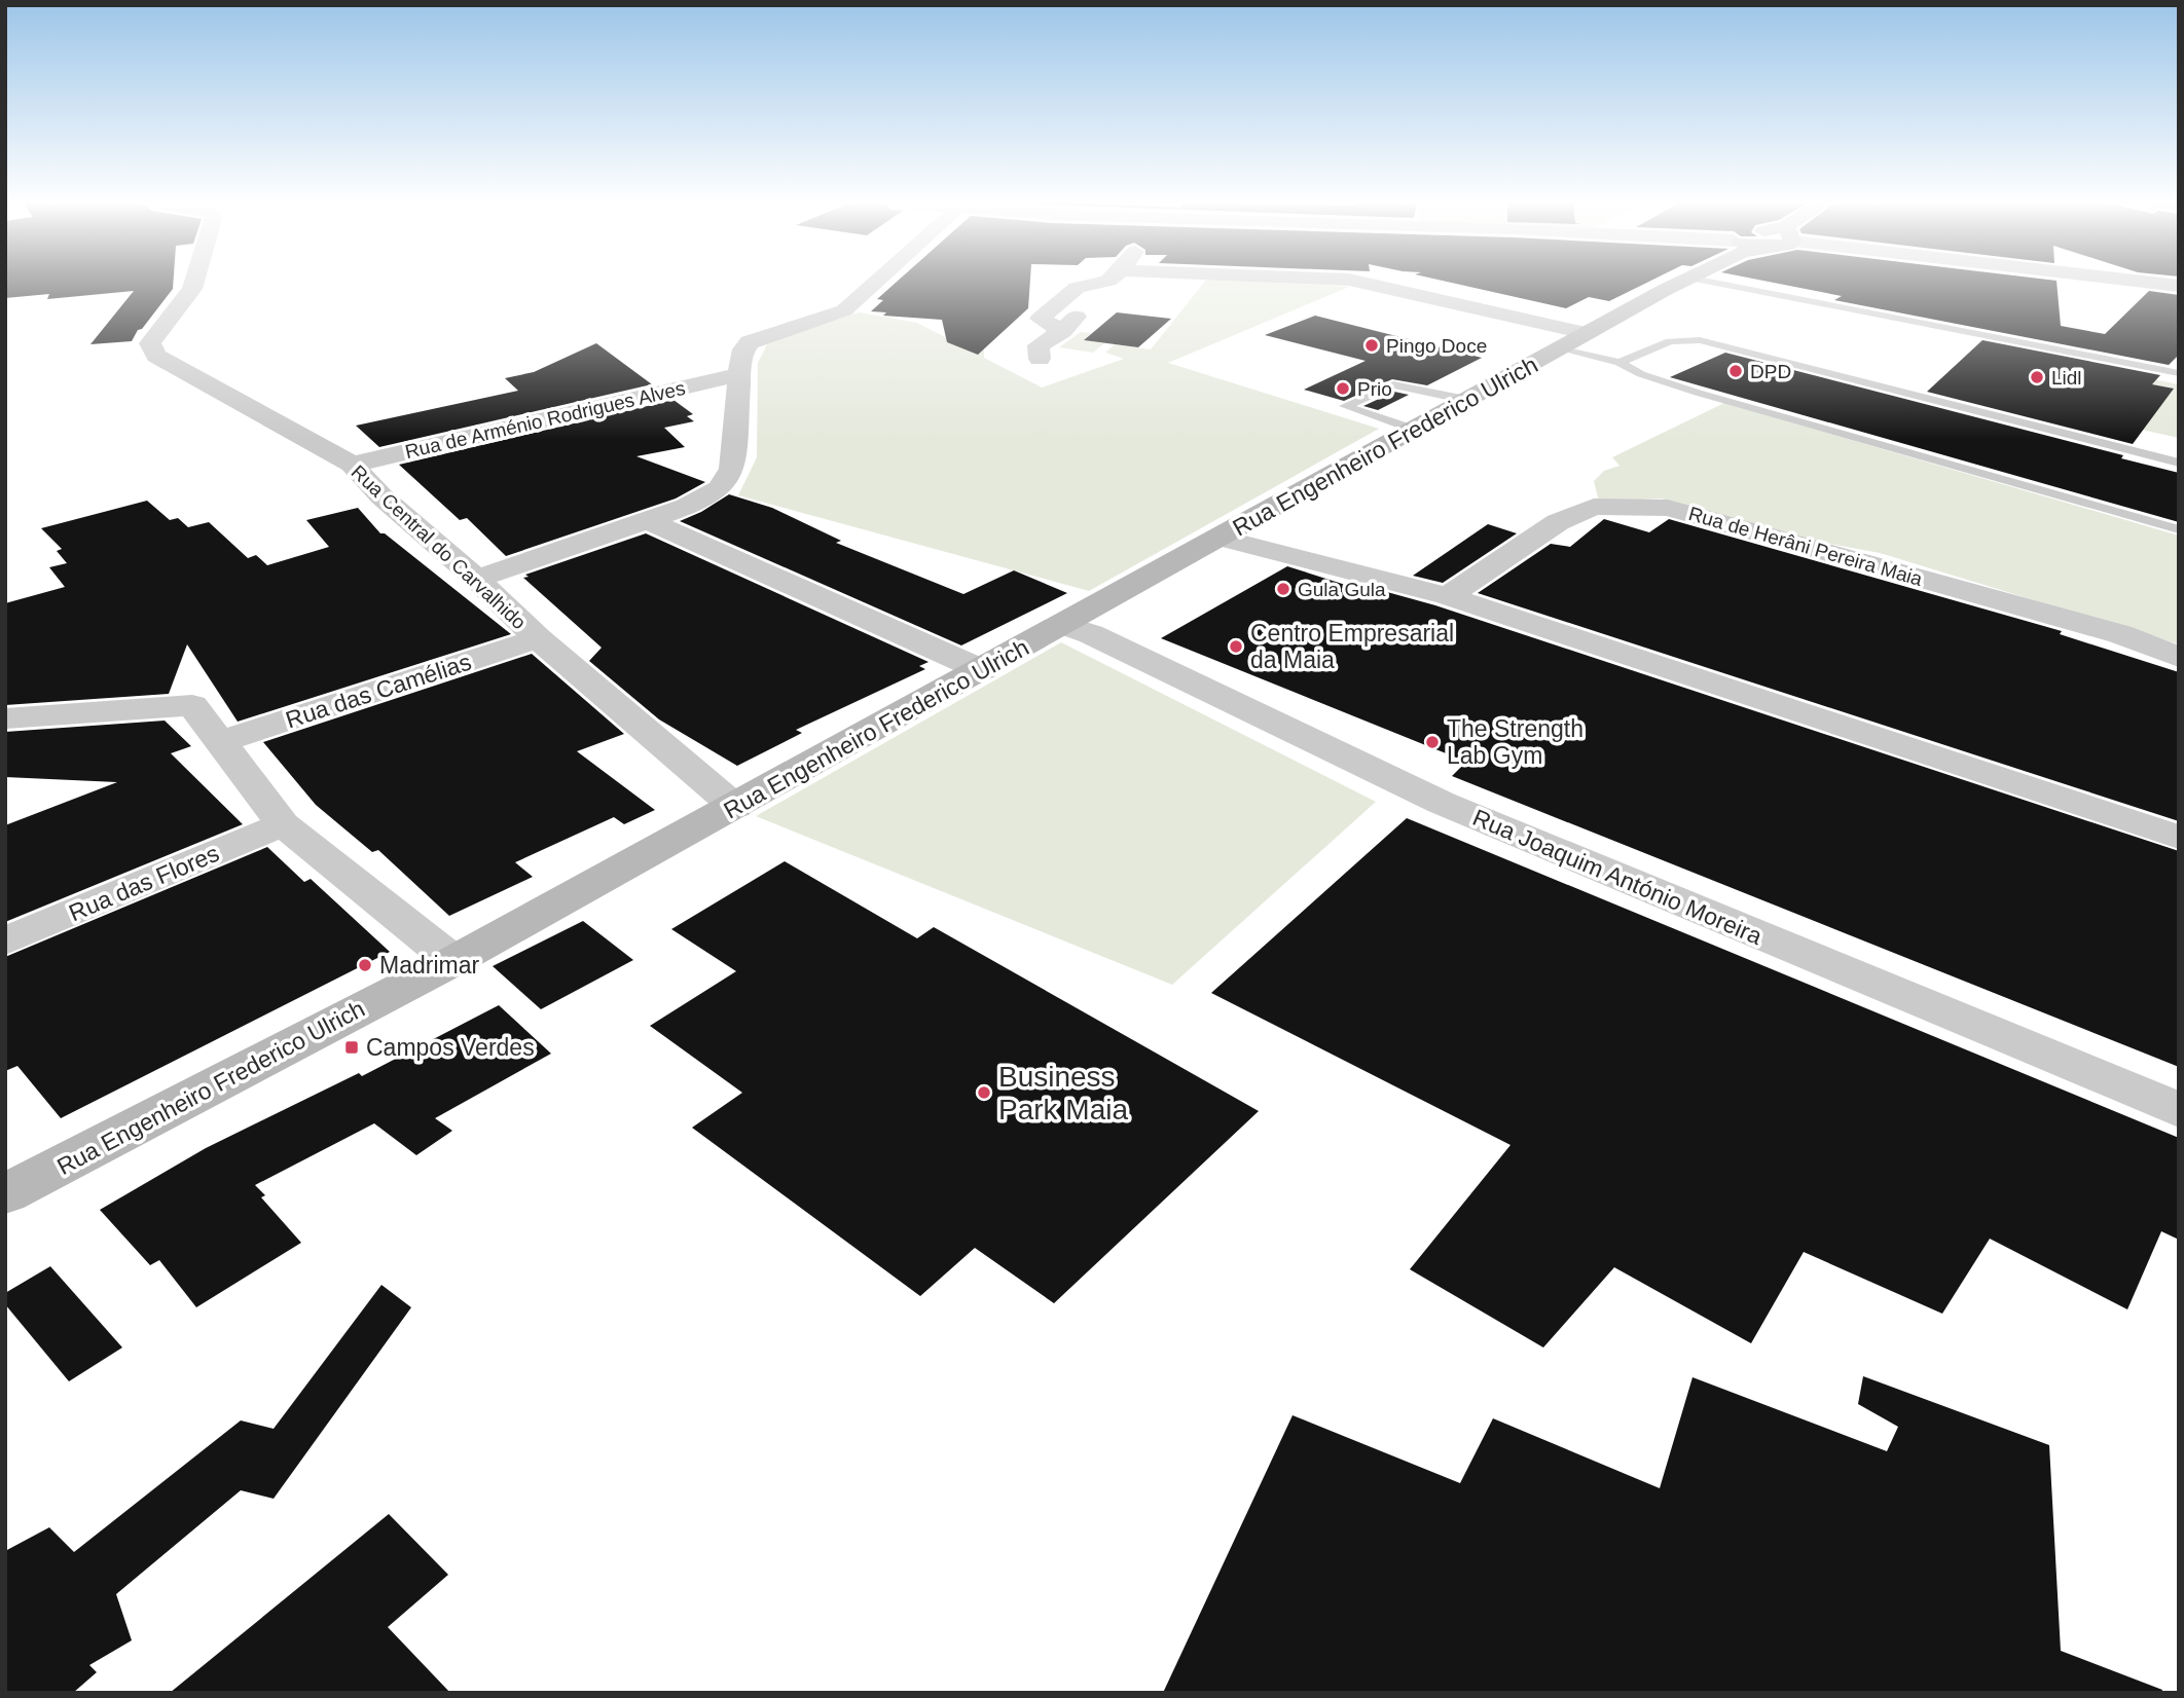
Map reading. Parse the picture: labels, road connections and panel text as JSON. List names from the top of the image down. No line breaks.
{"streets":{"main road":["Rua Engenheiro Frederico Ulrich"],"street":["Rua de Arménio Rodrigues Alves","Rua de Herâni Pereira Maia","Rua Central do Carvalhido","Rua das Camélias","Rua Joaquim António Moreira","Rua das Flores"]},"crossings":[["Rua de Arménio Rodrigues Alves","Rua Central do Carvalhido"],["Rua Engenheiro Frederico Ulrich","Rua Central do Carvalhido"],["Rua Engenheiro Frederico Ulrich","Rua Joaquim António Moreira"],["Rua Central do Carvalhido","Rua das Camélias"]],"places":{"other":["Pingo Doce","DPD","Lidl","Prio","Gula Gula","Centro Empresarial da Maia","The Strength Lab Gym","Madrimar","Business Park Maia"],"transit":["Campos Verdes"]}}
